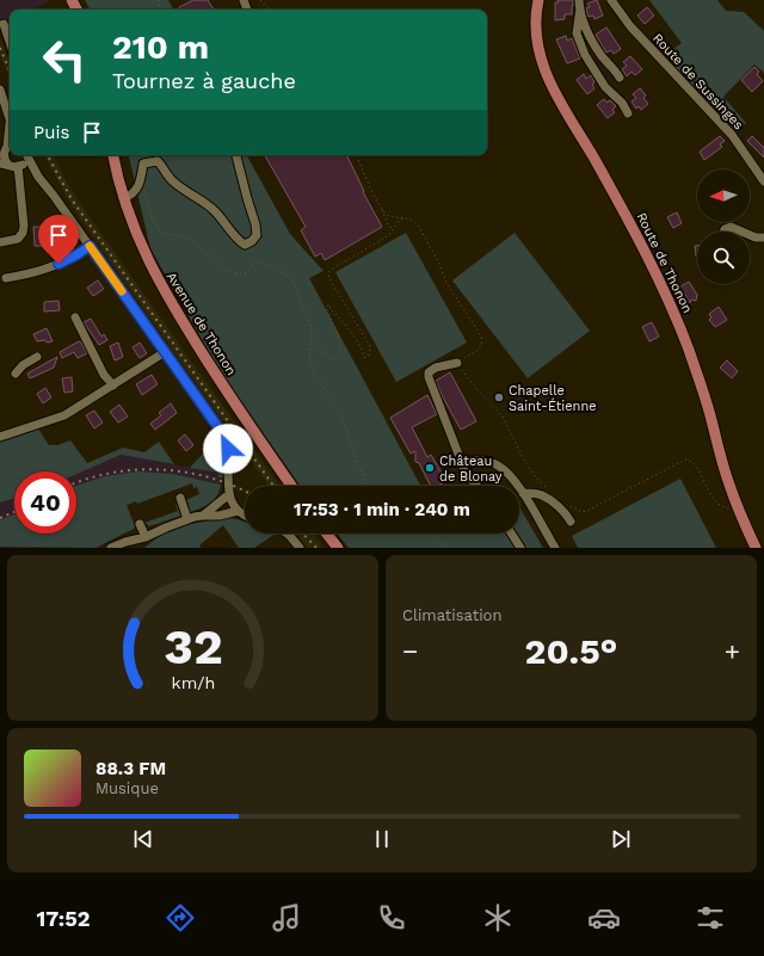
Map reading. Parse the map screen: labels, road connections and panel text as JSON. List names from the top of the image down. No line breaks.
{"streets":{"main road":["Route de Thonon","Avenue de Thonon"],"street":["Route de Sussinges"]},"places":["Chapelle Saint-Étienne","Château de Blonay"],"north":"left","page":{"turn":["210 m","Tournez à gauche"],"then":"Puis","limit":"40","trip":"17:53 · 1 min · 240 m","tile":"Climatisation","heat":["−","20.5°","+"],"song":["88.3 FM","Musique"],"tabs":"17:52","gauge":["32","km/h"]}}
